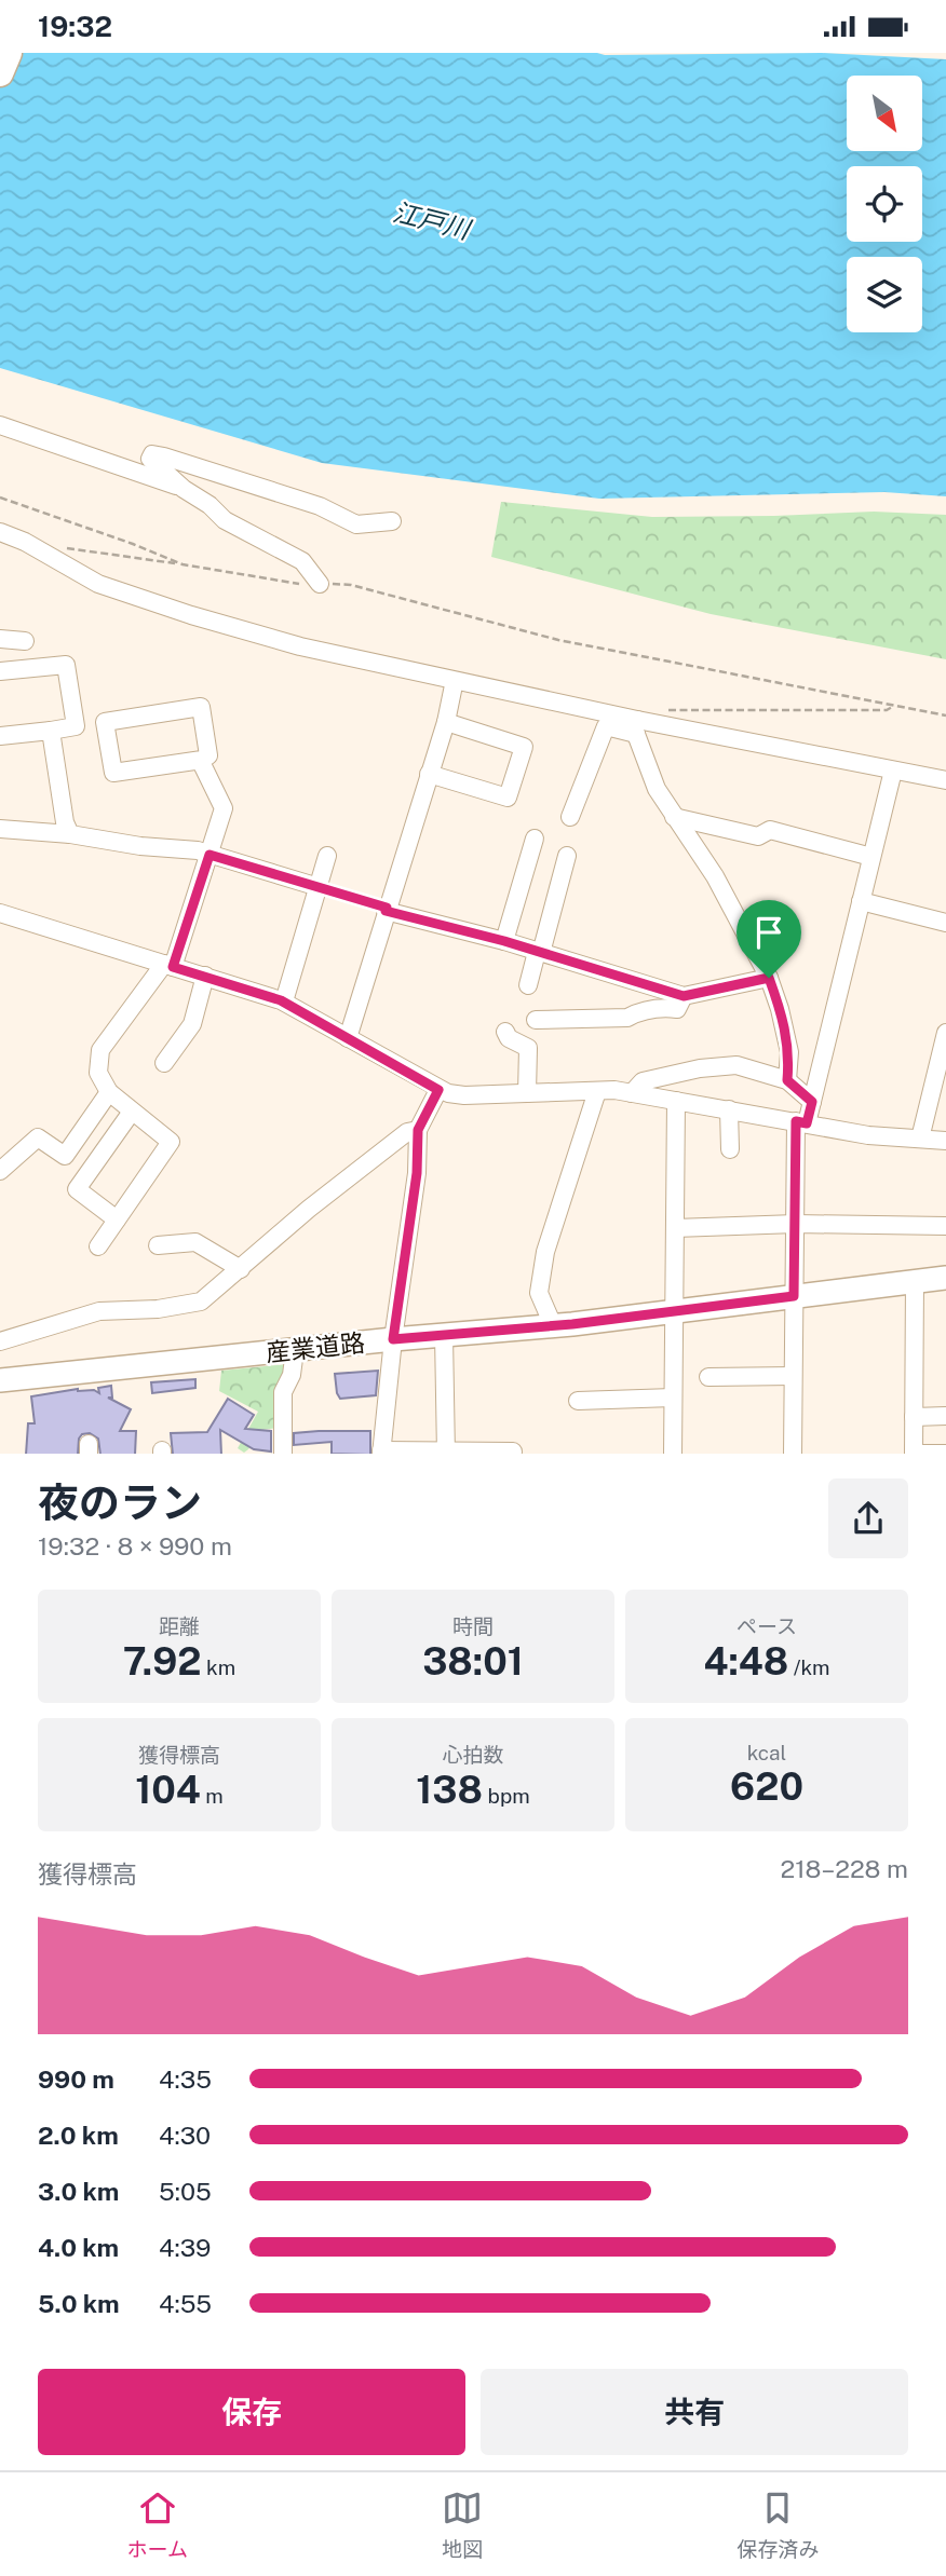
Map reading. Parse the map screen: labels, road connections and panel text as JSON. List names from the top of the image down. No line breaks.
{"streets":{"main road":["産業道路"]},"water":["江戸川"],"north":"bottom right","page":{"status":"19:32","heading":["夜のラン","19:32 · 8 × 990 m"],"stats":[["距離","7.92 km"],["時間","38:01"],["ペース","4:48 /km"],["獲得標高","104 m"],["心拍数","138 bpm"],["kcal","620"]],"chart":["獲得標高","218–228 m"],"list":[{"name":"990 m","note":"4:35"},{"name":"2.0 km","note":"4:30"},{"name":"3.0 km","note":"5:05"},{"name":"4.0 km","note":"4:39"},{"name":"5.0 km","note":"4:55"}],"buttons":["保存","共有"],"tabs":["ホーム","地図","保存済み"]}}
